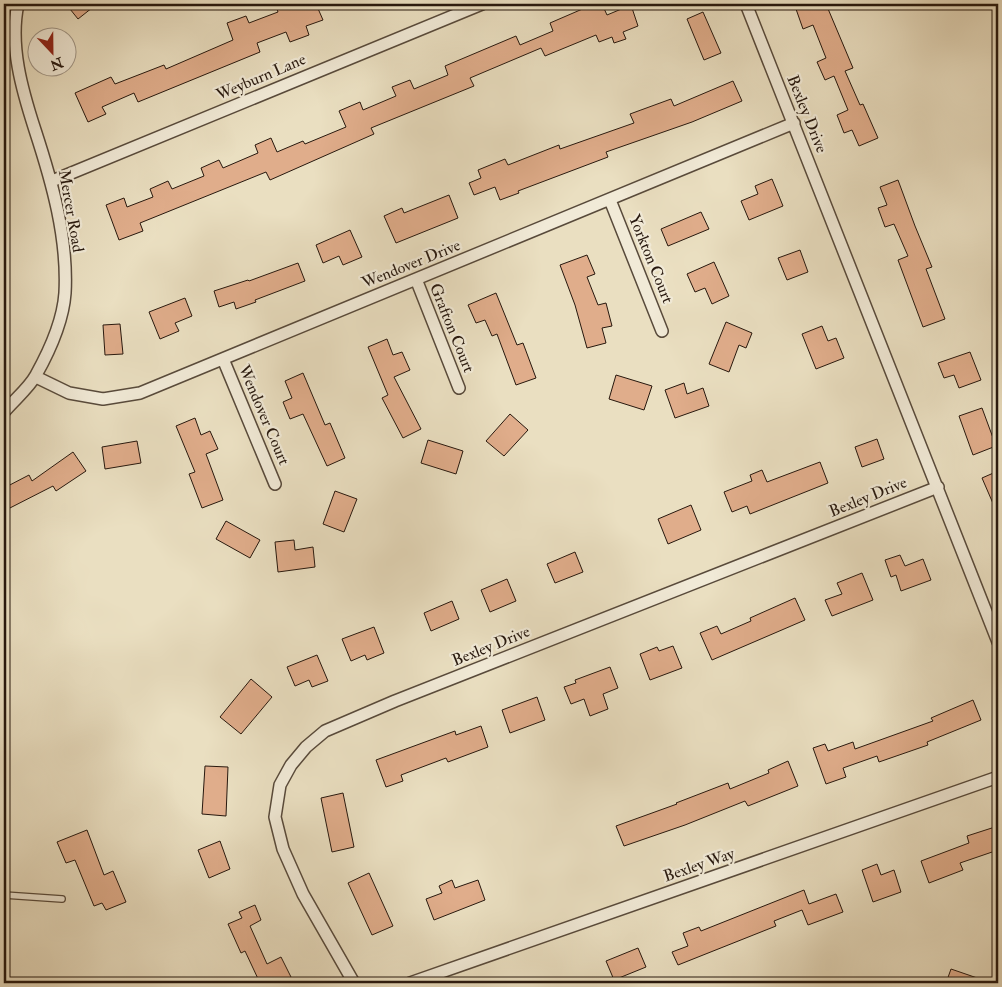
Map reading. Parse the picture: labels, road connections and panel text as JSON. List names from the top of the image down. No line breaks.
{"streets":{"street":["Weyburn Lane","Bexley Drive","Mercer Road","Yorkton Court","Wendover Drive","Grafton Court","Wendover Court","Bexley Way"]},"crossings":[["Weyburn Lane","Mercer Road"],["Bexley Drive","Wendover Drive"],["Mercer Road","Wendover Drive"],["Yorkton Court","Wendover Drive"],["Wendover Drive","Grafton Court"],["Wendover Drive","Wendover Court"]],"north":"bottom"}
